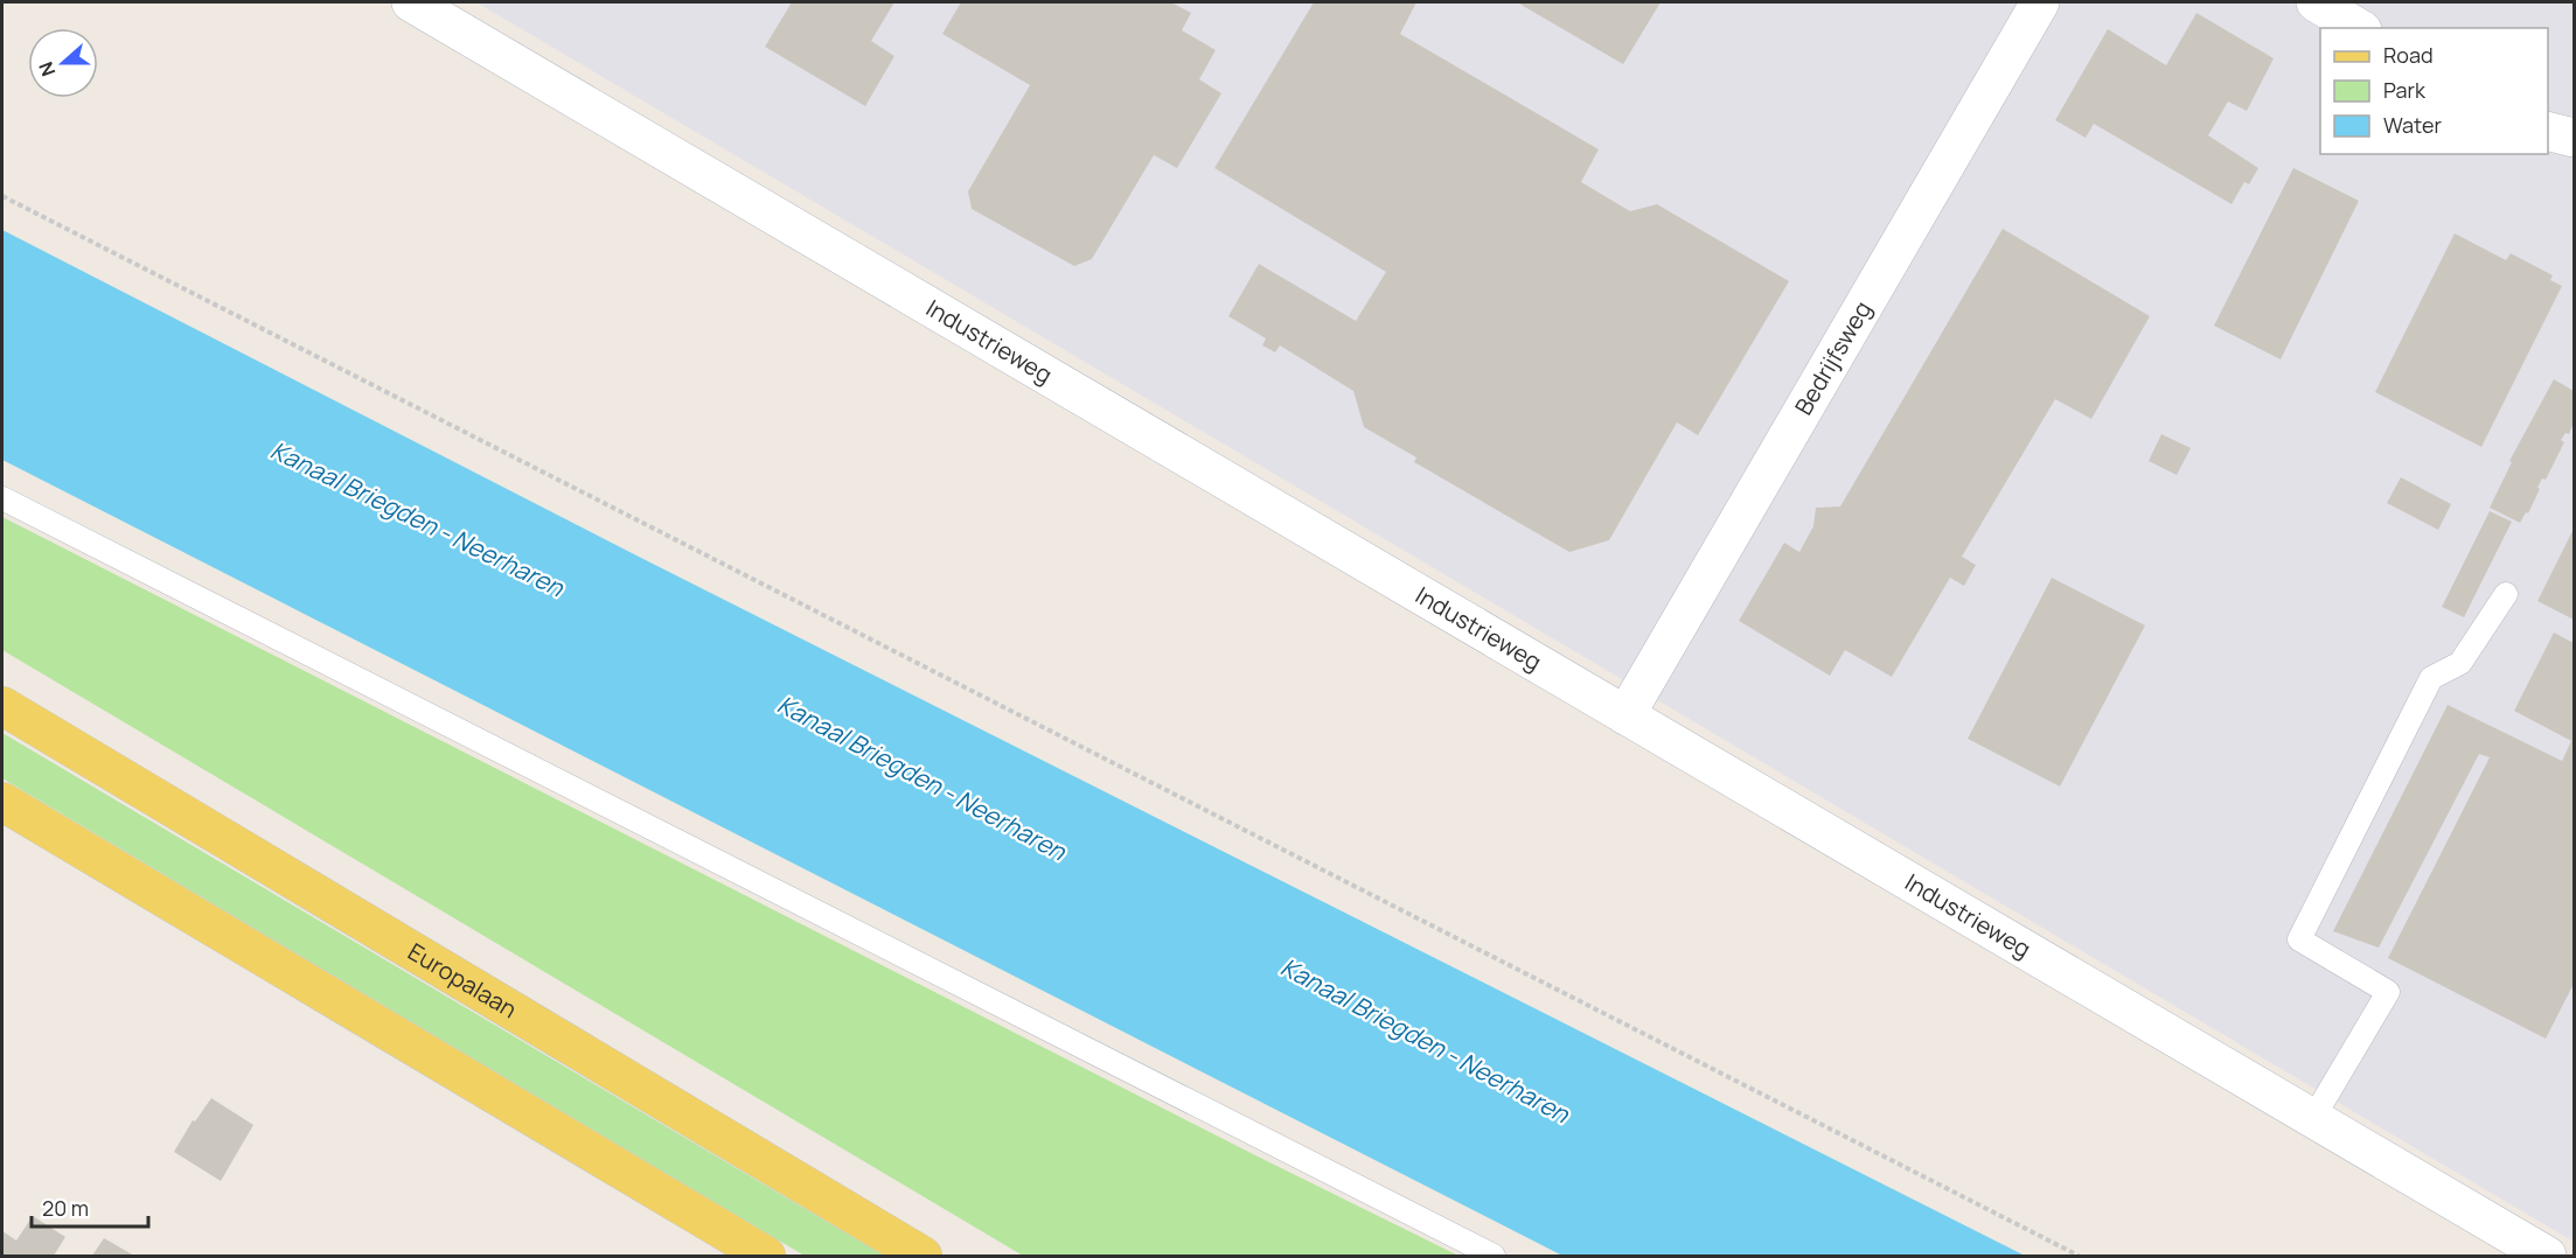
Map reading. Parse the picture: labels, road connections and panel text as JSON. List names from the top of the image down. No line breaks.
{"streets":{"main road":["Europalaan"],"street":["Industrieweg","Bedrijfsweg"]},"crossings":[["Industrieweg","Bedrijfsweg"]],"water":["Kanaal Briegden - Neerharen"],"legend":["Road","Park","Water"],"scale_bar":"20 m","north":"left"}
